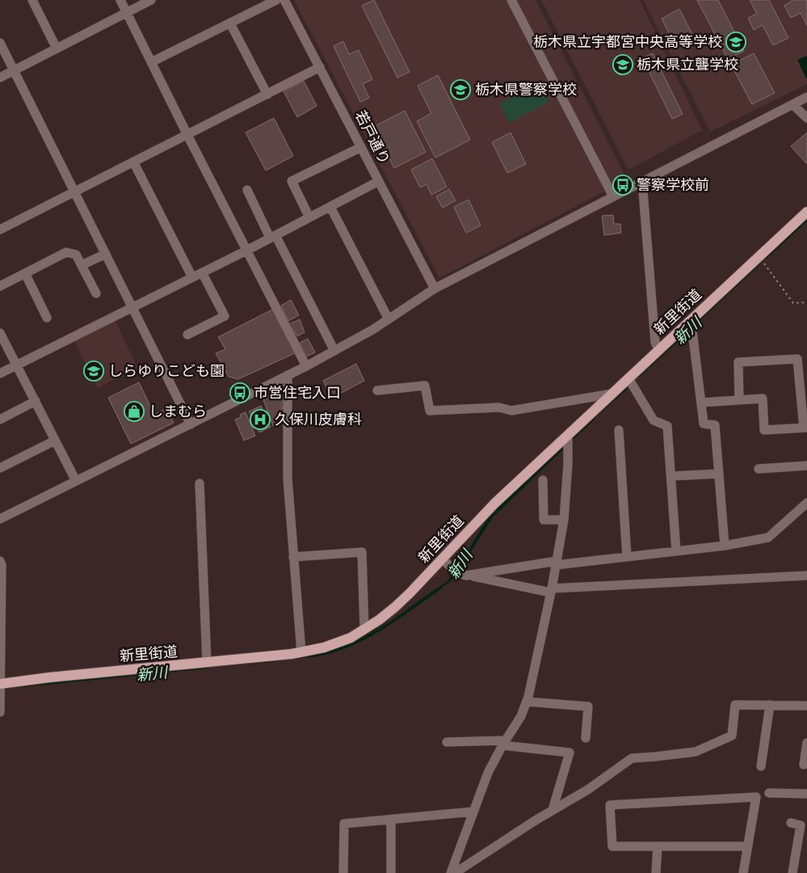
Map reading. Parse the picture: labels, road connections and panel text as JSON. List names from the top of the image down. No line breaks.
{"streets":{"main road":["新里街道"],"street":["若戸通り"]},"water":["新川"],"places":{"school or university":["栃木県立宇都宮中央高等学校","栃木県立聾学校","栃木県警察学校","しらゆりこども園"],"bus stop":["警察学校前","市営住宅入口"],"shop":["しまむら"],"hospital":["久保川皮膚科"]}}
